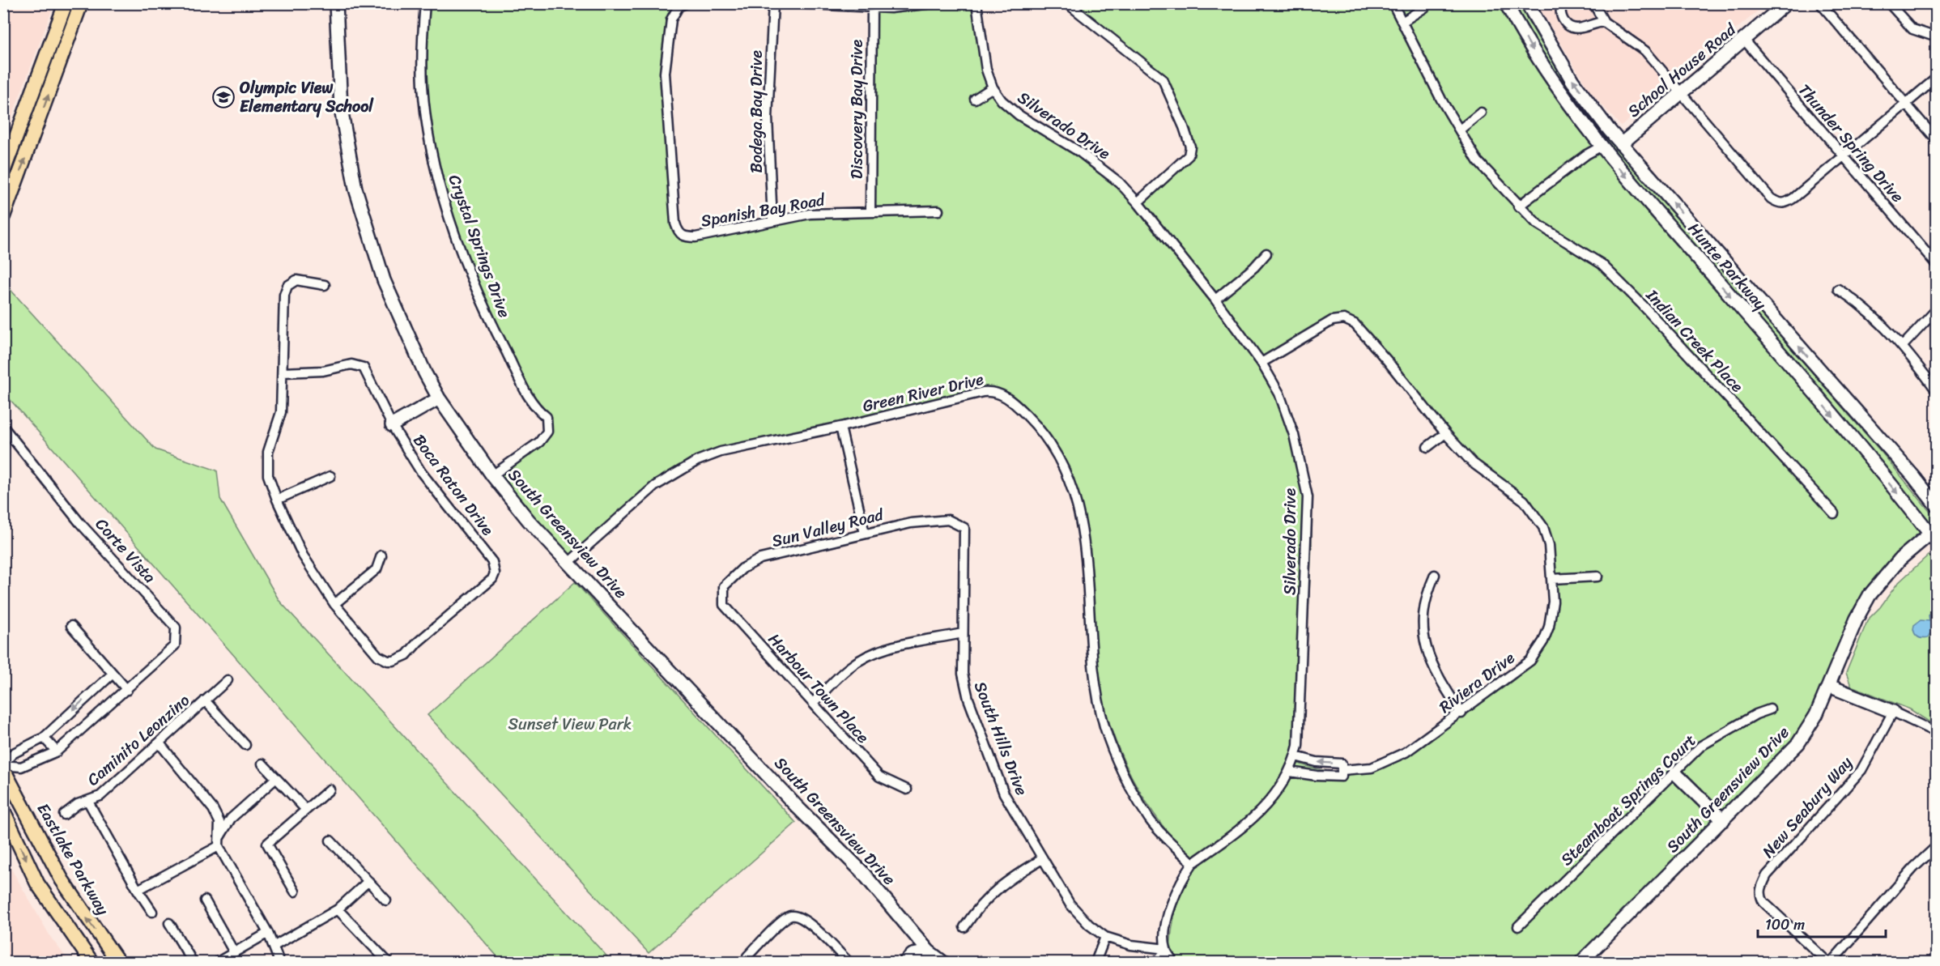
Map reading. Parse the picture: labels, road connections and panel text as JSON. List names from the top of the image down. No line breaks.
{"streets":{"main road":["Eastlake Parkway"],"street":["School House Road","Discovery Bay Drive","Bodega Bay Drive","Silverado Drive","Thunder Spring Drive","Spanish Bay Road","Crystal Springs Drive","Hunte Parkway","Indian Creek Place","Green River Drive","Boca Raton Drive","Sun Valley Road","South Greensview Drive","Corte Vista","Riviera Drive","Harbour Town Place","South Hills Drive","Caminito Leonzino","Steamboat Springs Court","New Seabury Way"]},"crossings":[["School House Road","Thunder Spring Drive"],["School House Road","Hunte Parkway"],["Discovery Bay Drive","Spanish Bay Road"],["Bodega Bay Drive","Spanish Bay Road"],["Silverado Drive","Green River Drive"],["Silverado Drive","Riviera Drive"],["Silverado Drive","South Hills Drive"],["Crystal Springs Drive","South Greensview Drive"],["Hunte Parkway","South Greensview Drive"],["Green River Drive","South Greensview Drive"],["Sun Valley Road","Harbour Town Place"],["Sun Valley Road","South Hills Drive"]],"parks":["Sunset View Park"],"places":{"school or university":["Olympic View Elementary School"]},"scale_bar":"100 m"}
